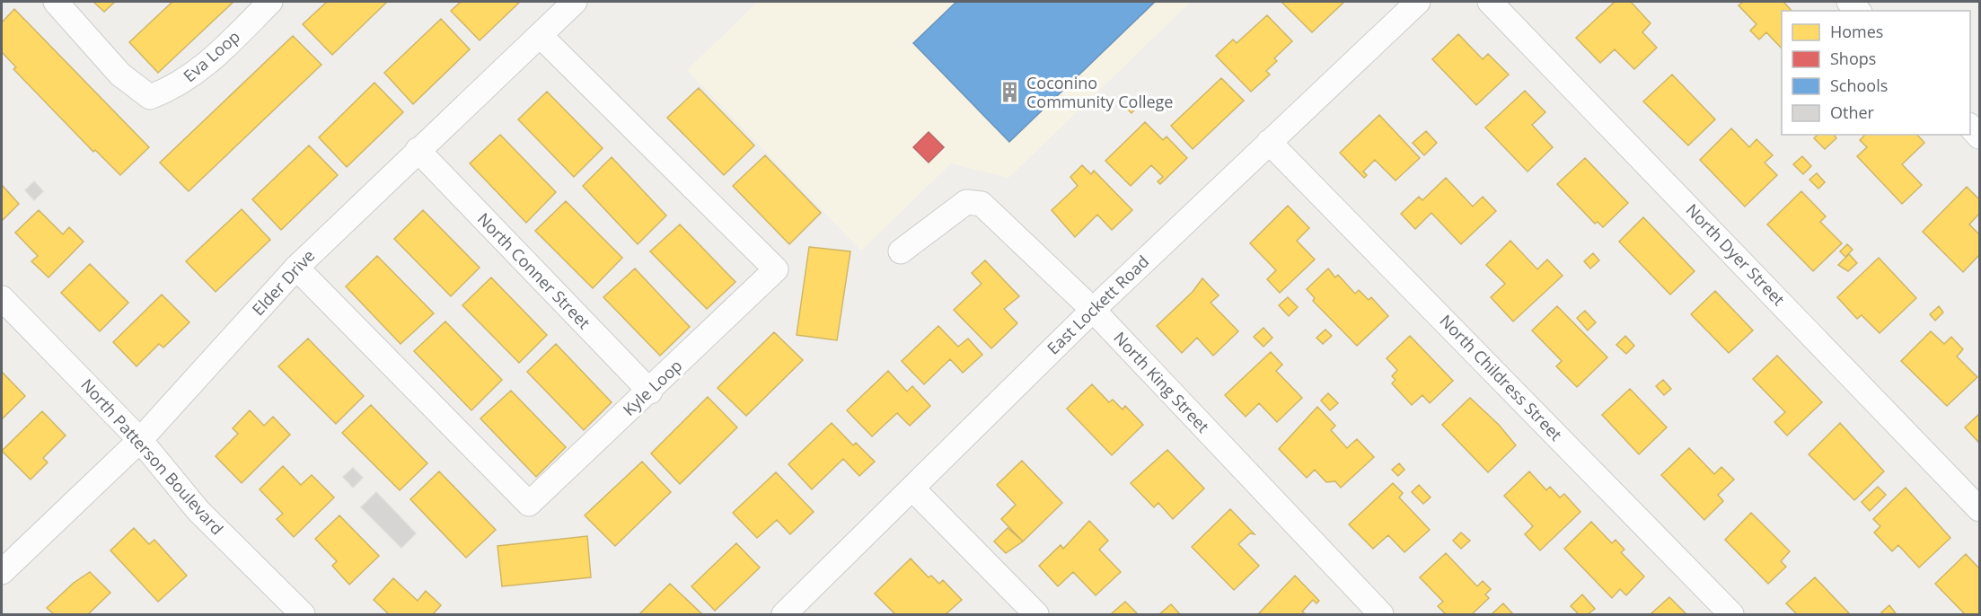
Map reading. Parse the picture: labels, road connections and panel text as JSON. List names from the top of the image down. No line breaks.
{"streets":{"street":["Eva Loop","North Dyer Street","North Conner Street","Elder Drive","East Lockett Road","North Childress Street","North King Street","Kyle Loop","North Patterson Boulevard"]},"crossings":[["North Conner Street","Elder Drive"],["North Conner Street","Kyle Loop"],["Elder Drive","Kyle Loop"],["Elder Drive","North Patterson Boulevard"],["East Lockett Road","North Childress Street"],["East Lockett Road","North King Street"]],"places":{"building":["Coconino Community College"]},"legend":["Homes","Shops","Schools","Other"]}
